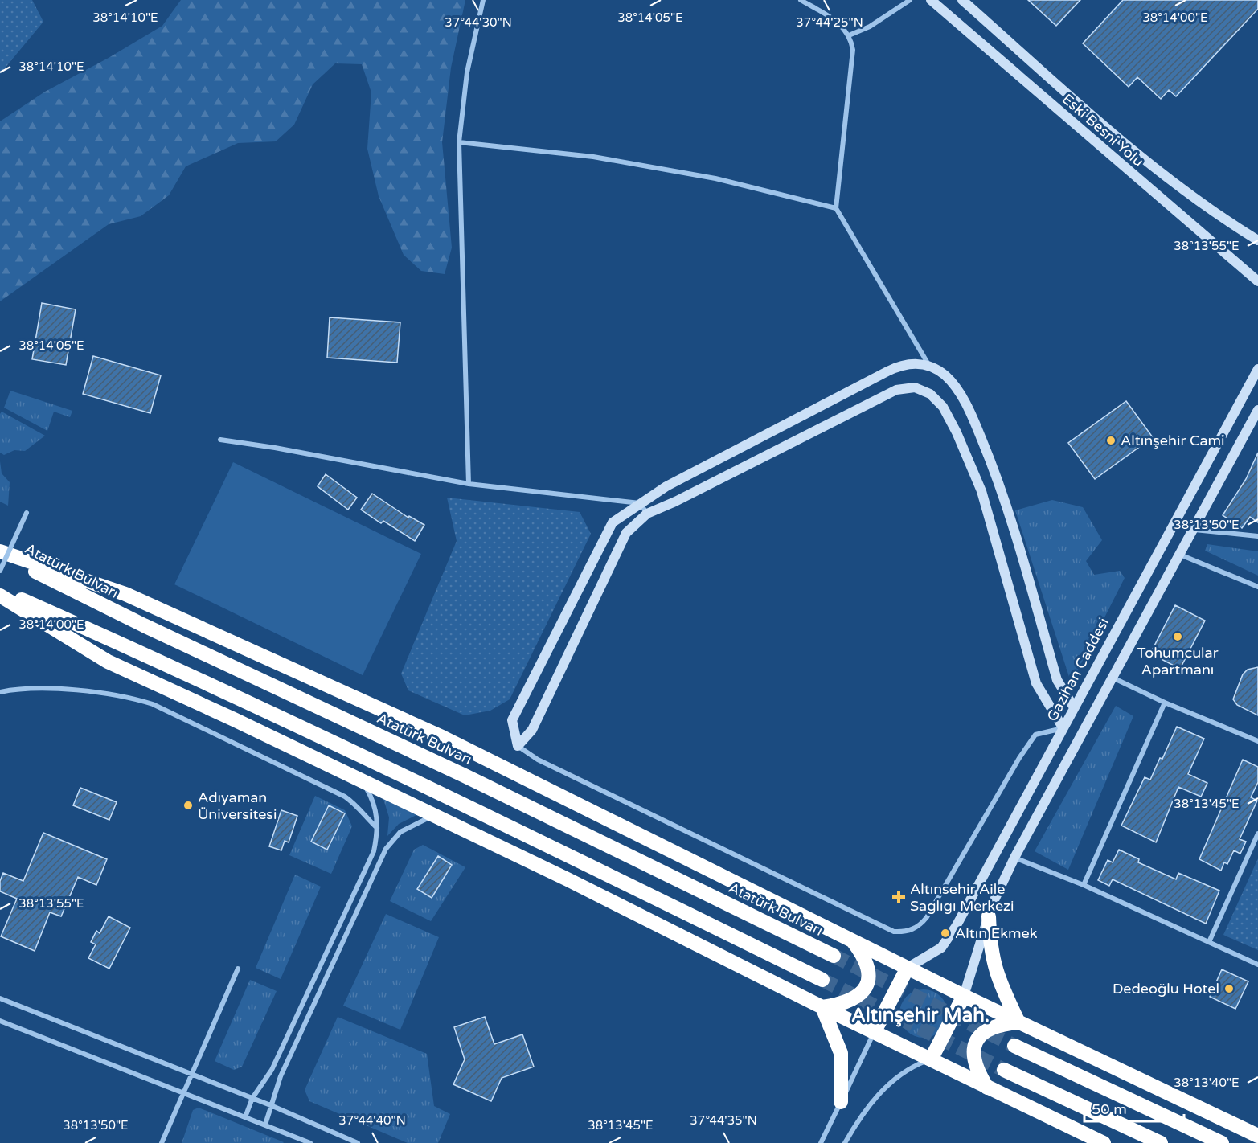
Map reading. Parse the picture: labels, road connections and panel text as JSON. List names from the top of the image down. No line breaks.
{"streets":{"highway":["Atatürk Bulvarı"],"main road":["Eski Besni Yolu","Gazihan Caddesi"]},"districts":["Altınşehir Mah."],"places":{"other":["Altınşehir Cami","Tohumcular Apartmanı","Adıyaman Üniversitesi","Altın Ekmek","Dedeoğlu Hotel"],"health":["Altınsehir Aile Saglıgı Merkezi"]},"scale_bar":"50 m","coordinates":["38°14'10\"E","38°14'05\"E","38°14'00\"E","37°44'30\"N","37°44'25\"N","38°13'55\"E","38°13'50\"E","38°13'45\"E","38°13'40\"E","37°44'40\"N","37°44'35\"N"]}
